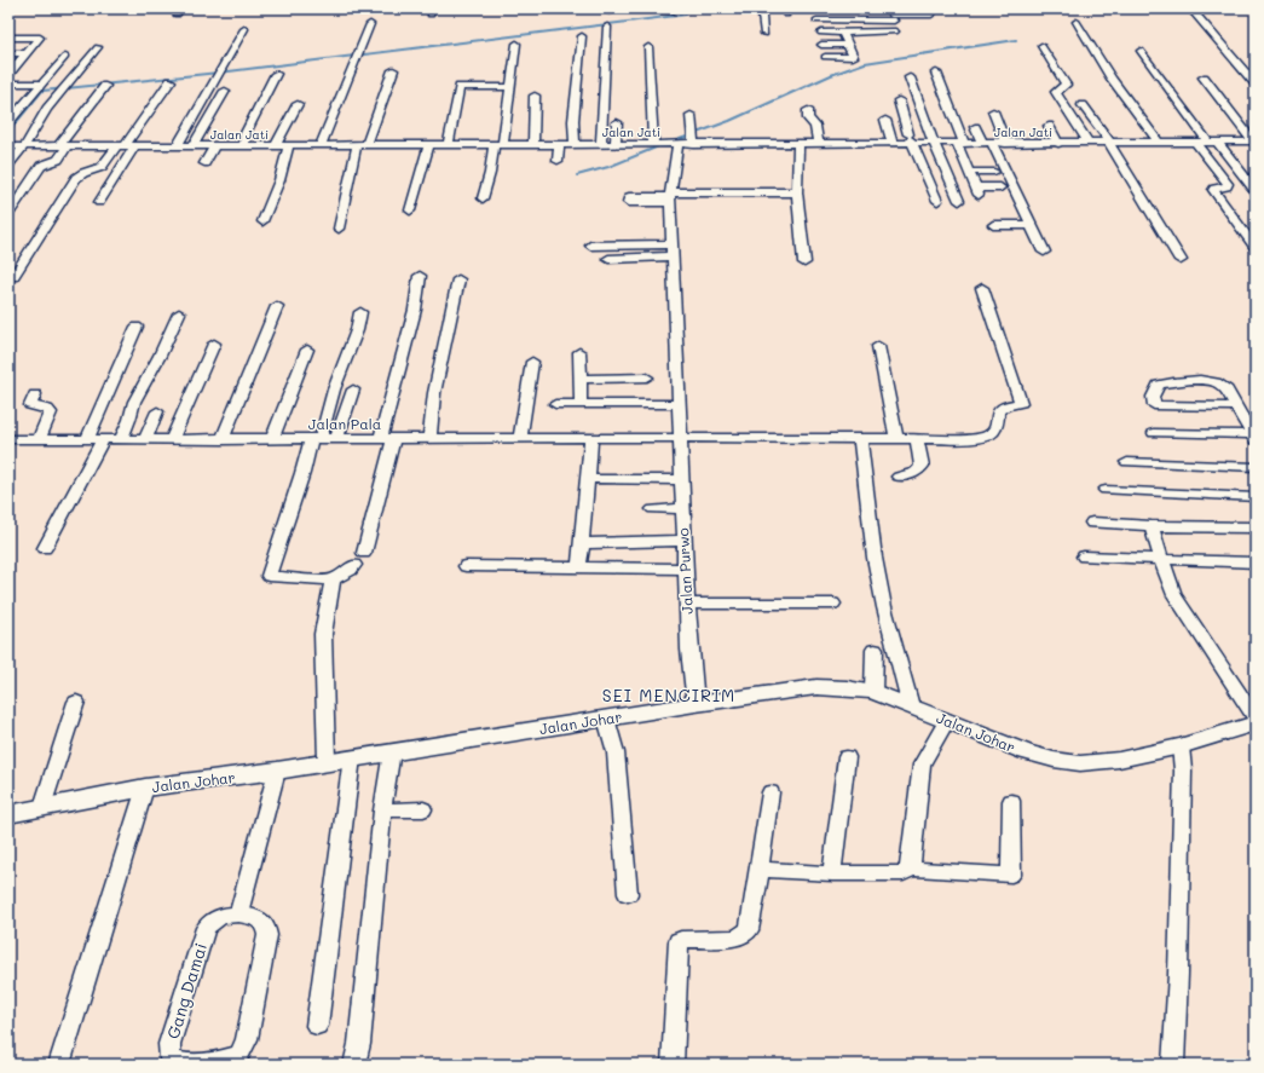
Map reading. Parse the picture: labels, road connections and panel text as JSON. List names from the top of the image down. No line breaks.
{"streets":{"street":["Jalan Jati","Jalan Pala","Jalan Purwo","Jalan Johar","Gang Damai"]},"crossings":[["Jalan Jati","Jalan Purwo"],["Jalan Pala","Jalan Purwo"],["Jalan Purwo","Jalan Johar"]],"districts":["SEI MENCIRIM"]}
